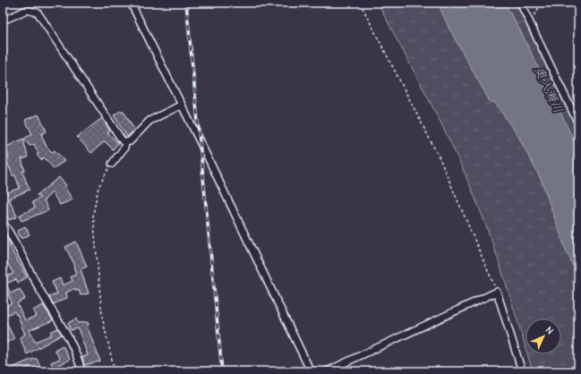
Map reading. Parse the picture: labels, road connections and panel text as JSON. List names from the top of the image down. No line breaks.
{"water":["奥入瀬川"],"north":"top right"}
